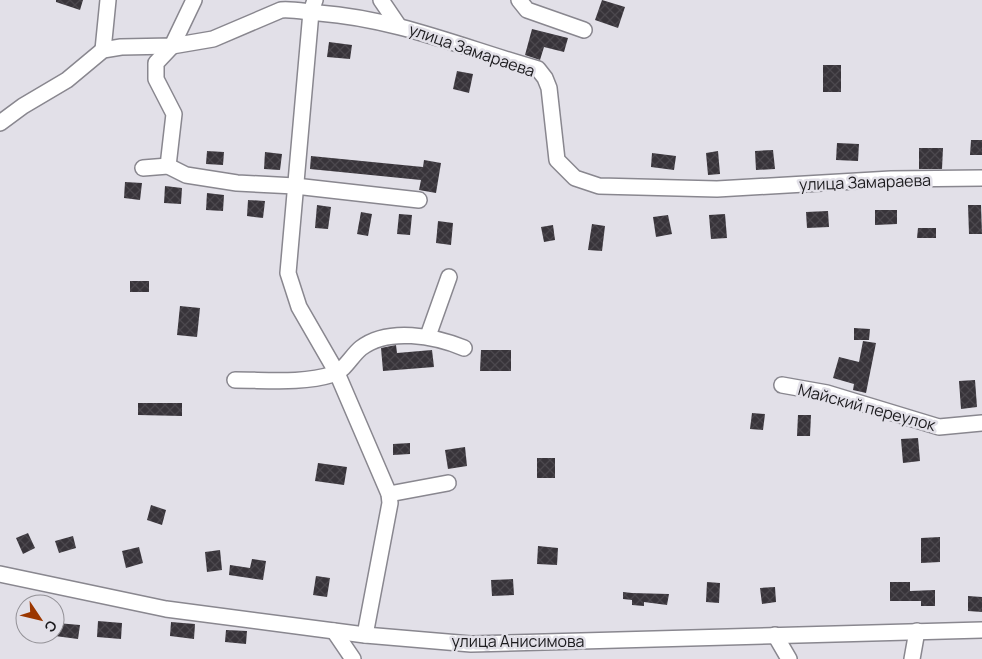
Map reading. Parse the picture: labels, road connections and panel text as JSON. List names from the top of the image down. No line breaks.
{"streets":{"street":["улица Замараева","Майский переулок","улица Анисимова"]},"north":"bottom right"}
